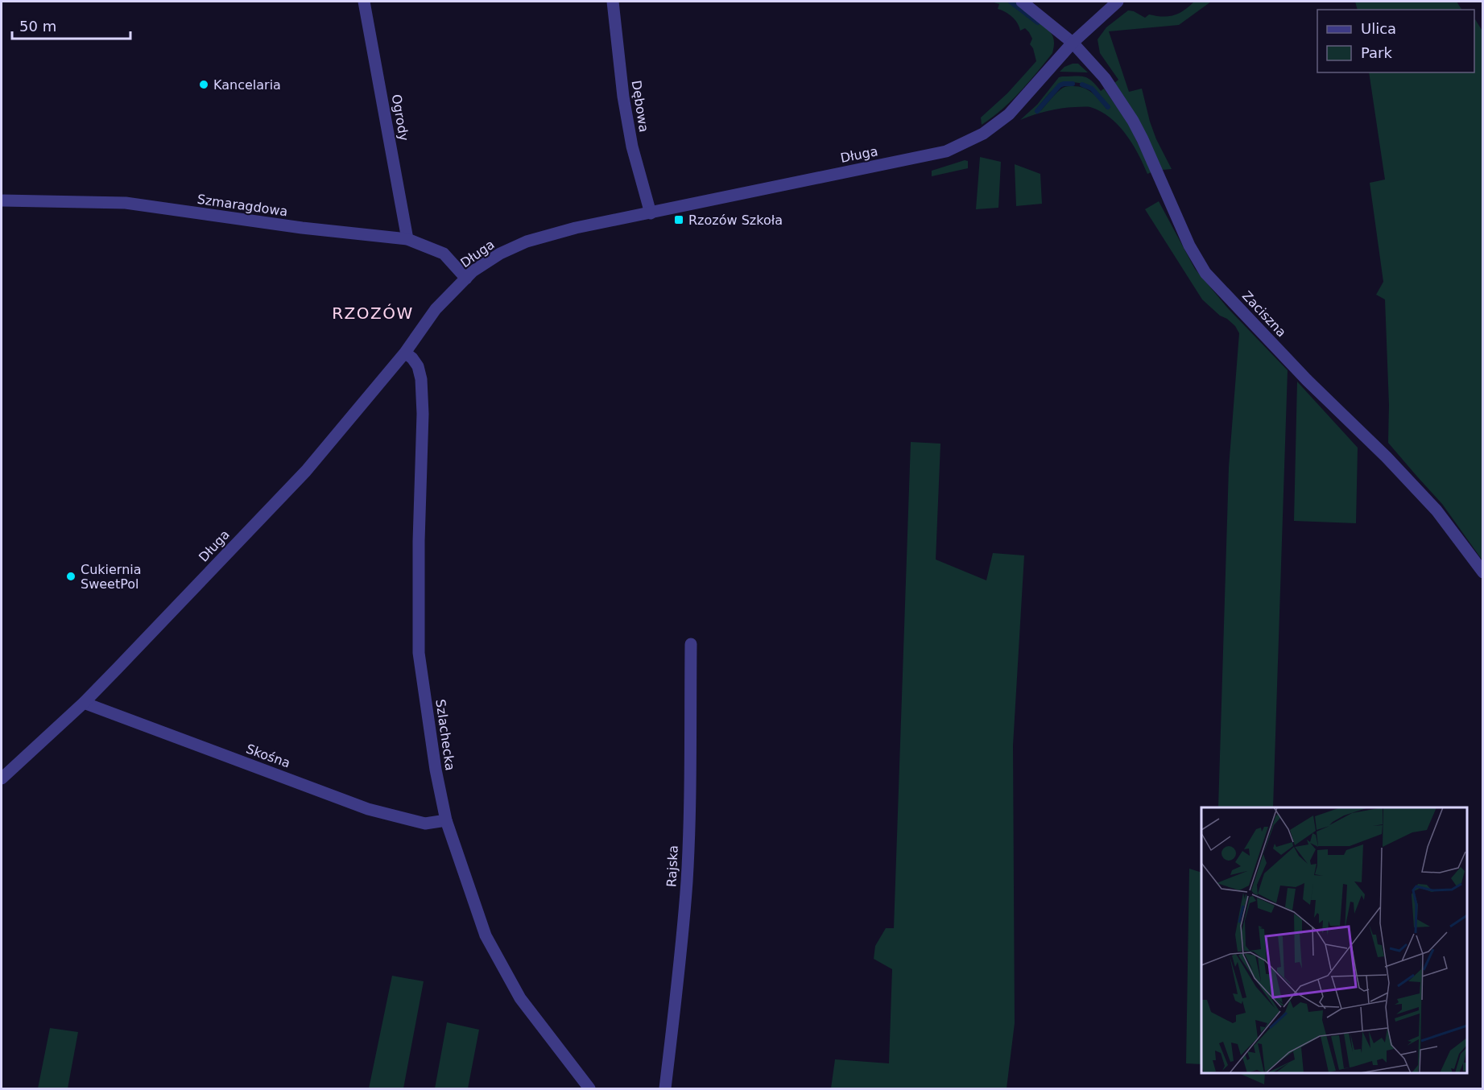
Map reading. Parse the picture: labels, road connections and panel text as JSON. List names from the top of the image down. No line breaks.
{"streets":{"street":["Dębowa","Ogrody","Długa","Szmaragdowa","Zaciszna","Szlachecka","Skośna","Rajska"]},"crossings":[["Dębowa","Długa"],["Ogrody","Szmaragdowa"],["Długa","Szmaragdowa"],["Długa","Zaciszna"],["Długa","Szlachecka"],["Długa","Skośna"],["Szlachecka","Skośna"]],"districts":["RZOZÓW"],"places":{"other":["Kancelaria","Cukiernia SweetPol"],"transit":["Rzozów Szkoła"]},"legend":["Ulica","Park"],"scale_bar":"50 m"}
